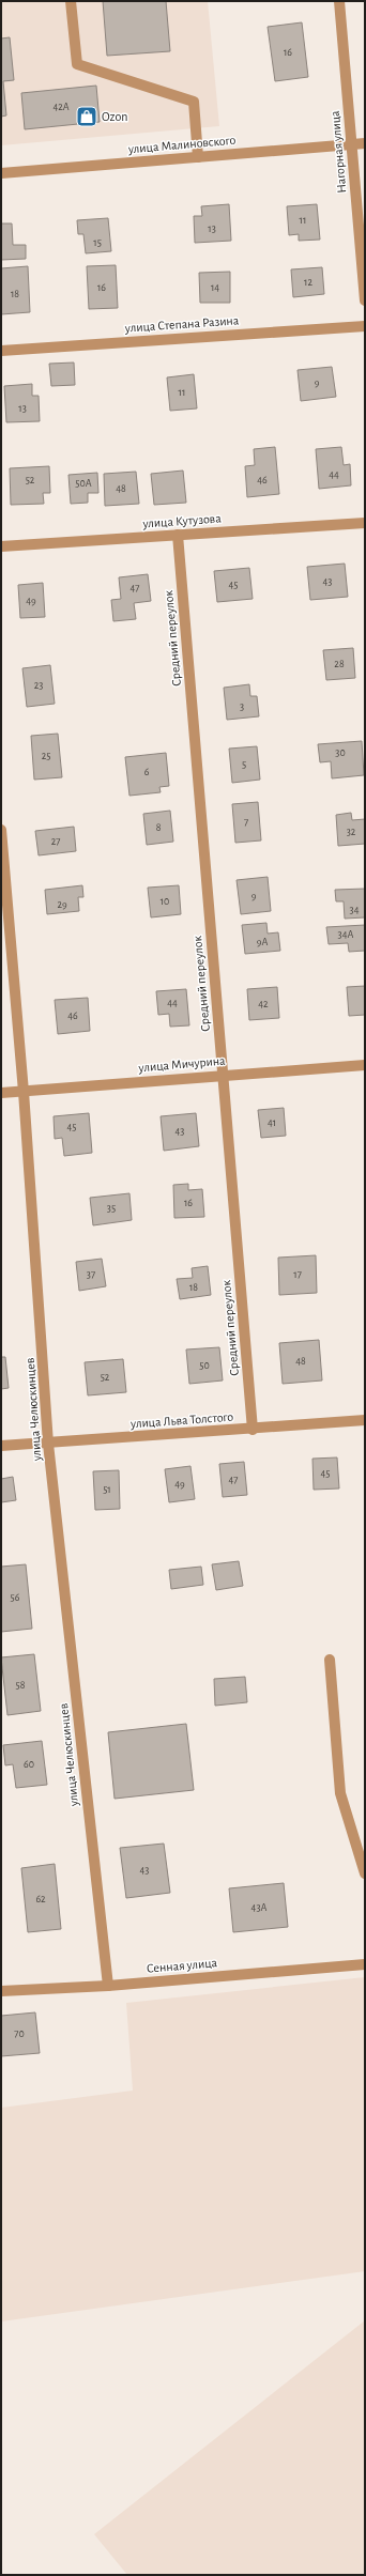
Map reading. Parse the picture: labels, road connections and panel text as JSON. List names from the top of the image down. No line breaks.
{"streets":{"street":["улица Малиновского","Нагорная улица","улица Степана Разина","улица Кутузова","Средний переулок","улица Мичурина","улица Челюскинцев","улица Льва Толстого","Сенная улица"]},"crossings":[["улица Малиновского","Нагорная улица"],["улица Кутузова","Средний переулок"],["Средний переулок","улица Мичурина"],["Средний переулок","улица Льва Толстого"],["улица Мичурина","улица Челюскинцев"],["улица Челюскинцев","улица Льва Толстого"],["улица Челюскинцев","Сенная улица"]],"places":{"shop":["Ozon"]},"house_numbers":["16","42А","11","13","15","12","16","14","18","9","11","13","44","52","46","50А","48","43","45","47","49","28","23","3","30","25","5","6","7","8","32","27","9","10","29","34","34А","9А","44","42","46","41","45","43","16","35","37","17","18","48","50","52","45","47","49","51","56","58","60","43","62","43А","70"]}
